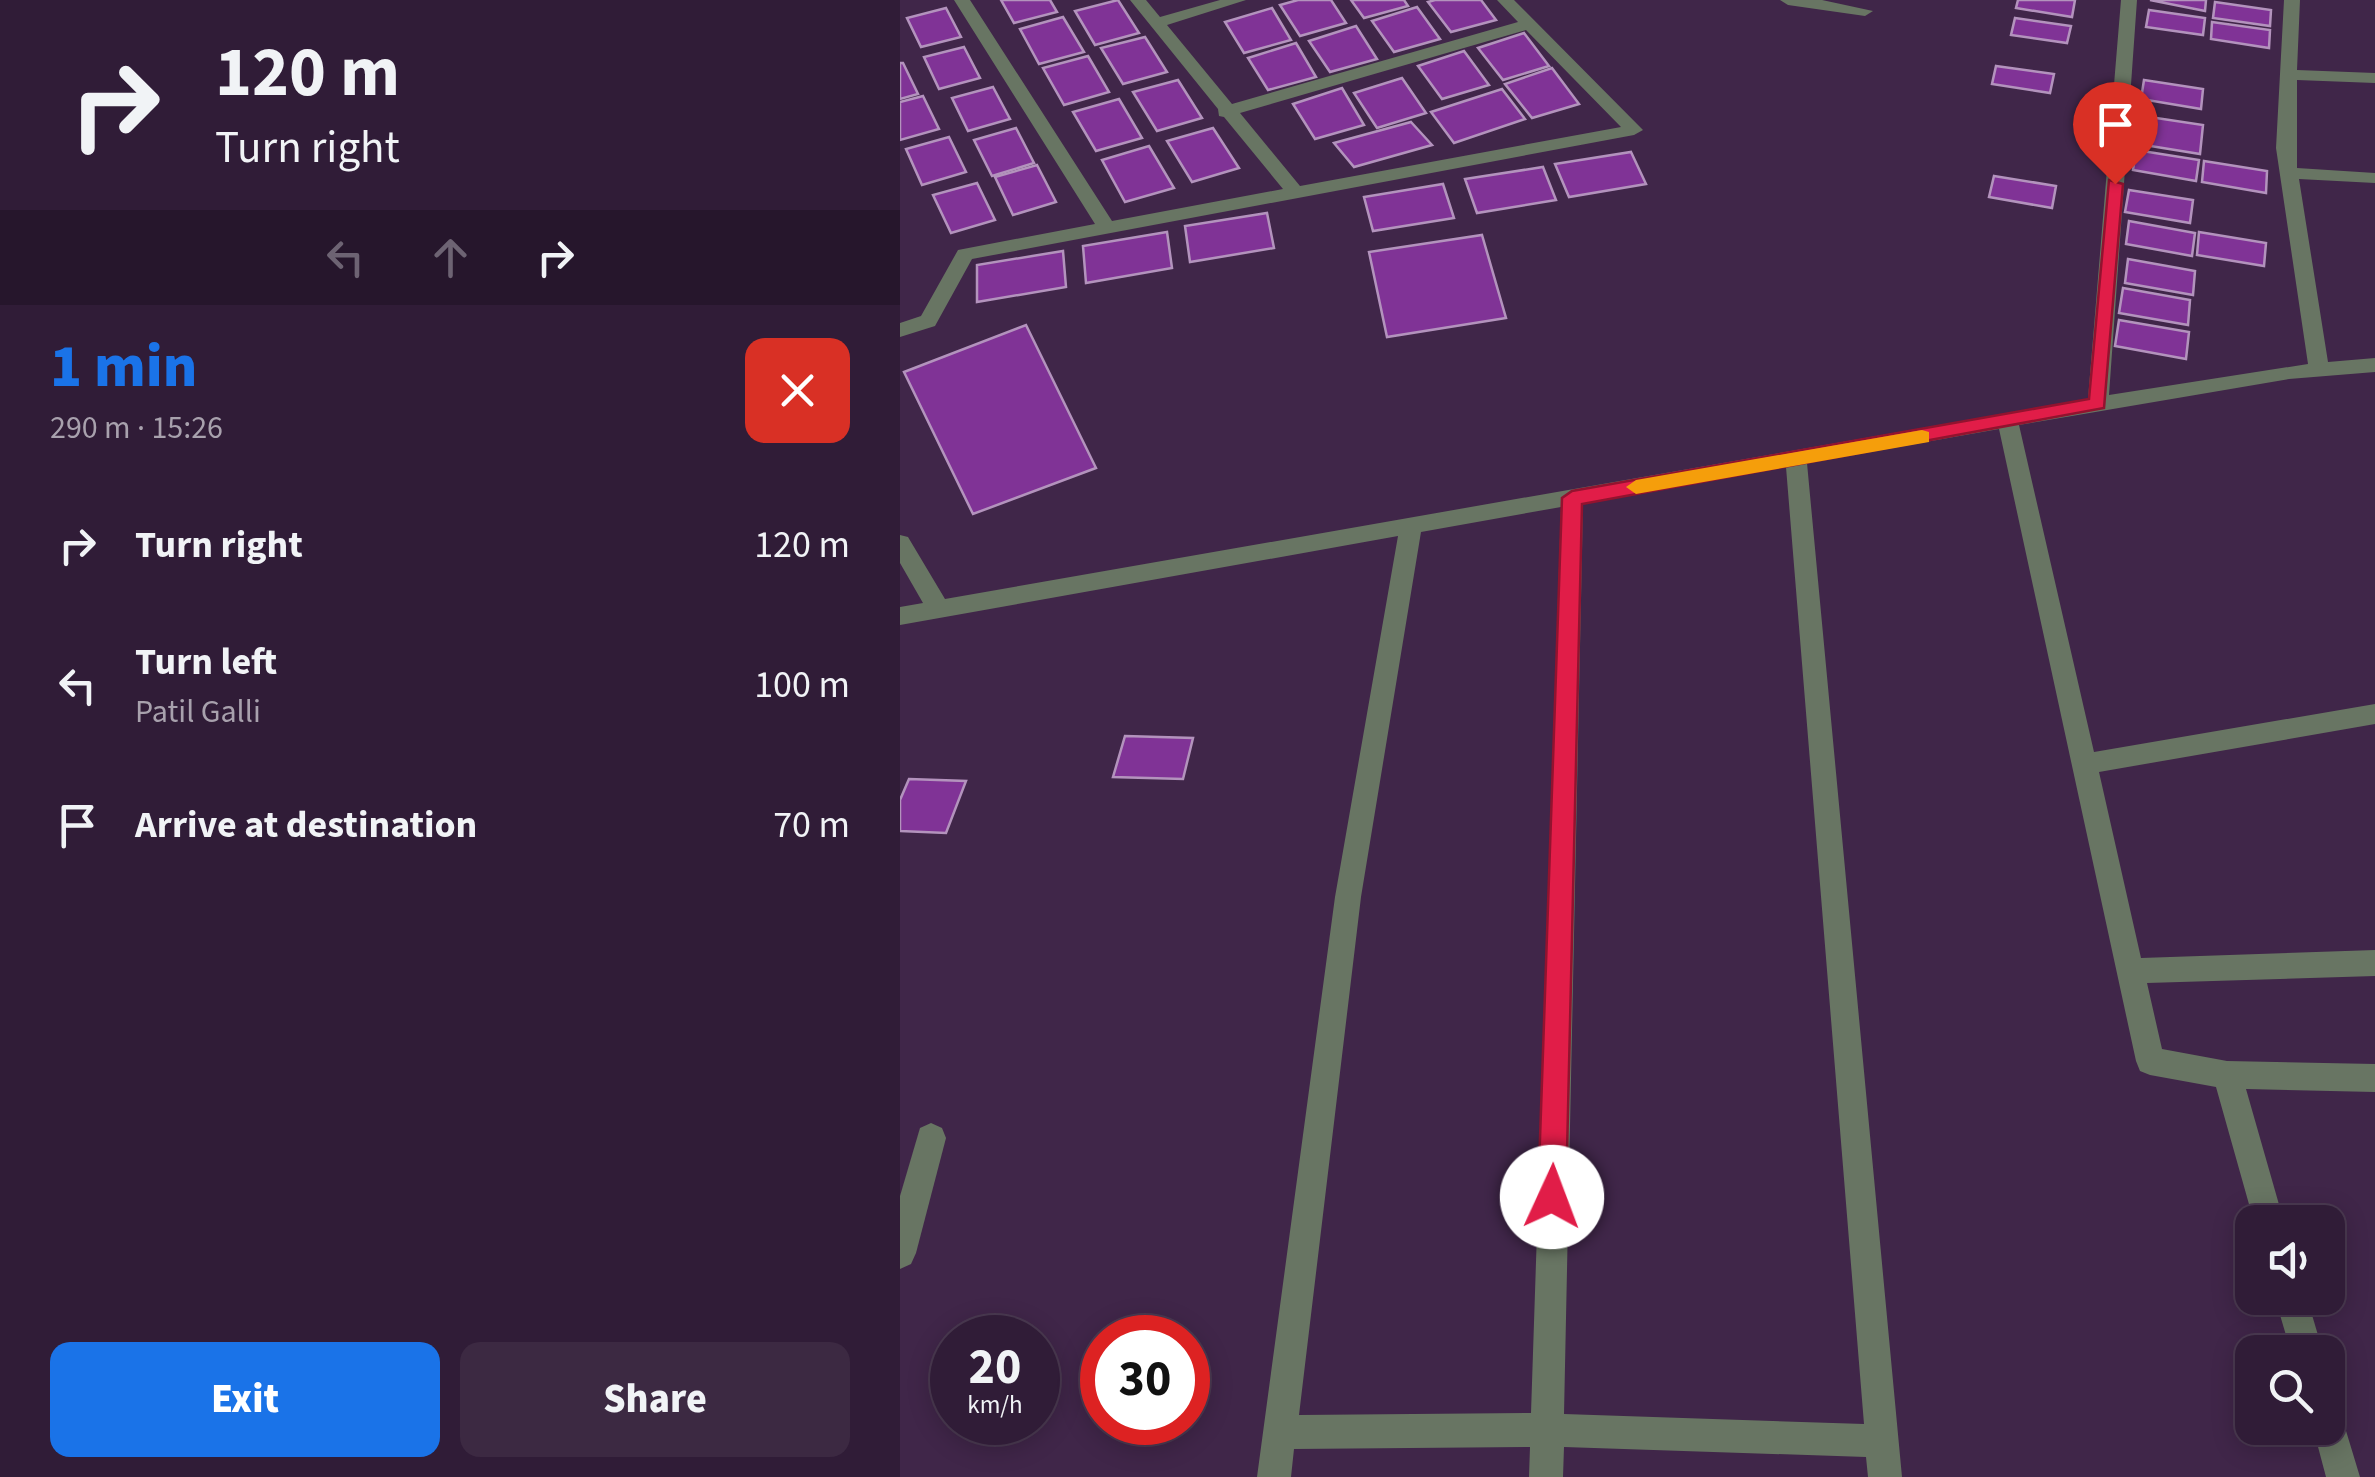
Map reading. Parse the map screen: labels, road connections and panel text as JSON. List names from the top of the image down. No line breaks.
{"page":{"turn":["120 m","Turn right"],"heading":["1 min","290 m · 15:26"],"list":[{"name":"Turn right","value":"120 m"},{"name":"Turn left","note":"Patil Galli","value":"100 m"},{"name":"Arrive at destination","value":"70 m"}],"speed":"20 km/h","limit":"30","buttons":["Exit","Share"]}}
